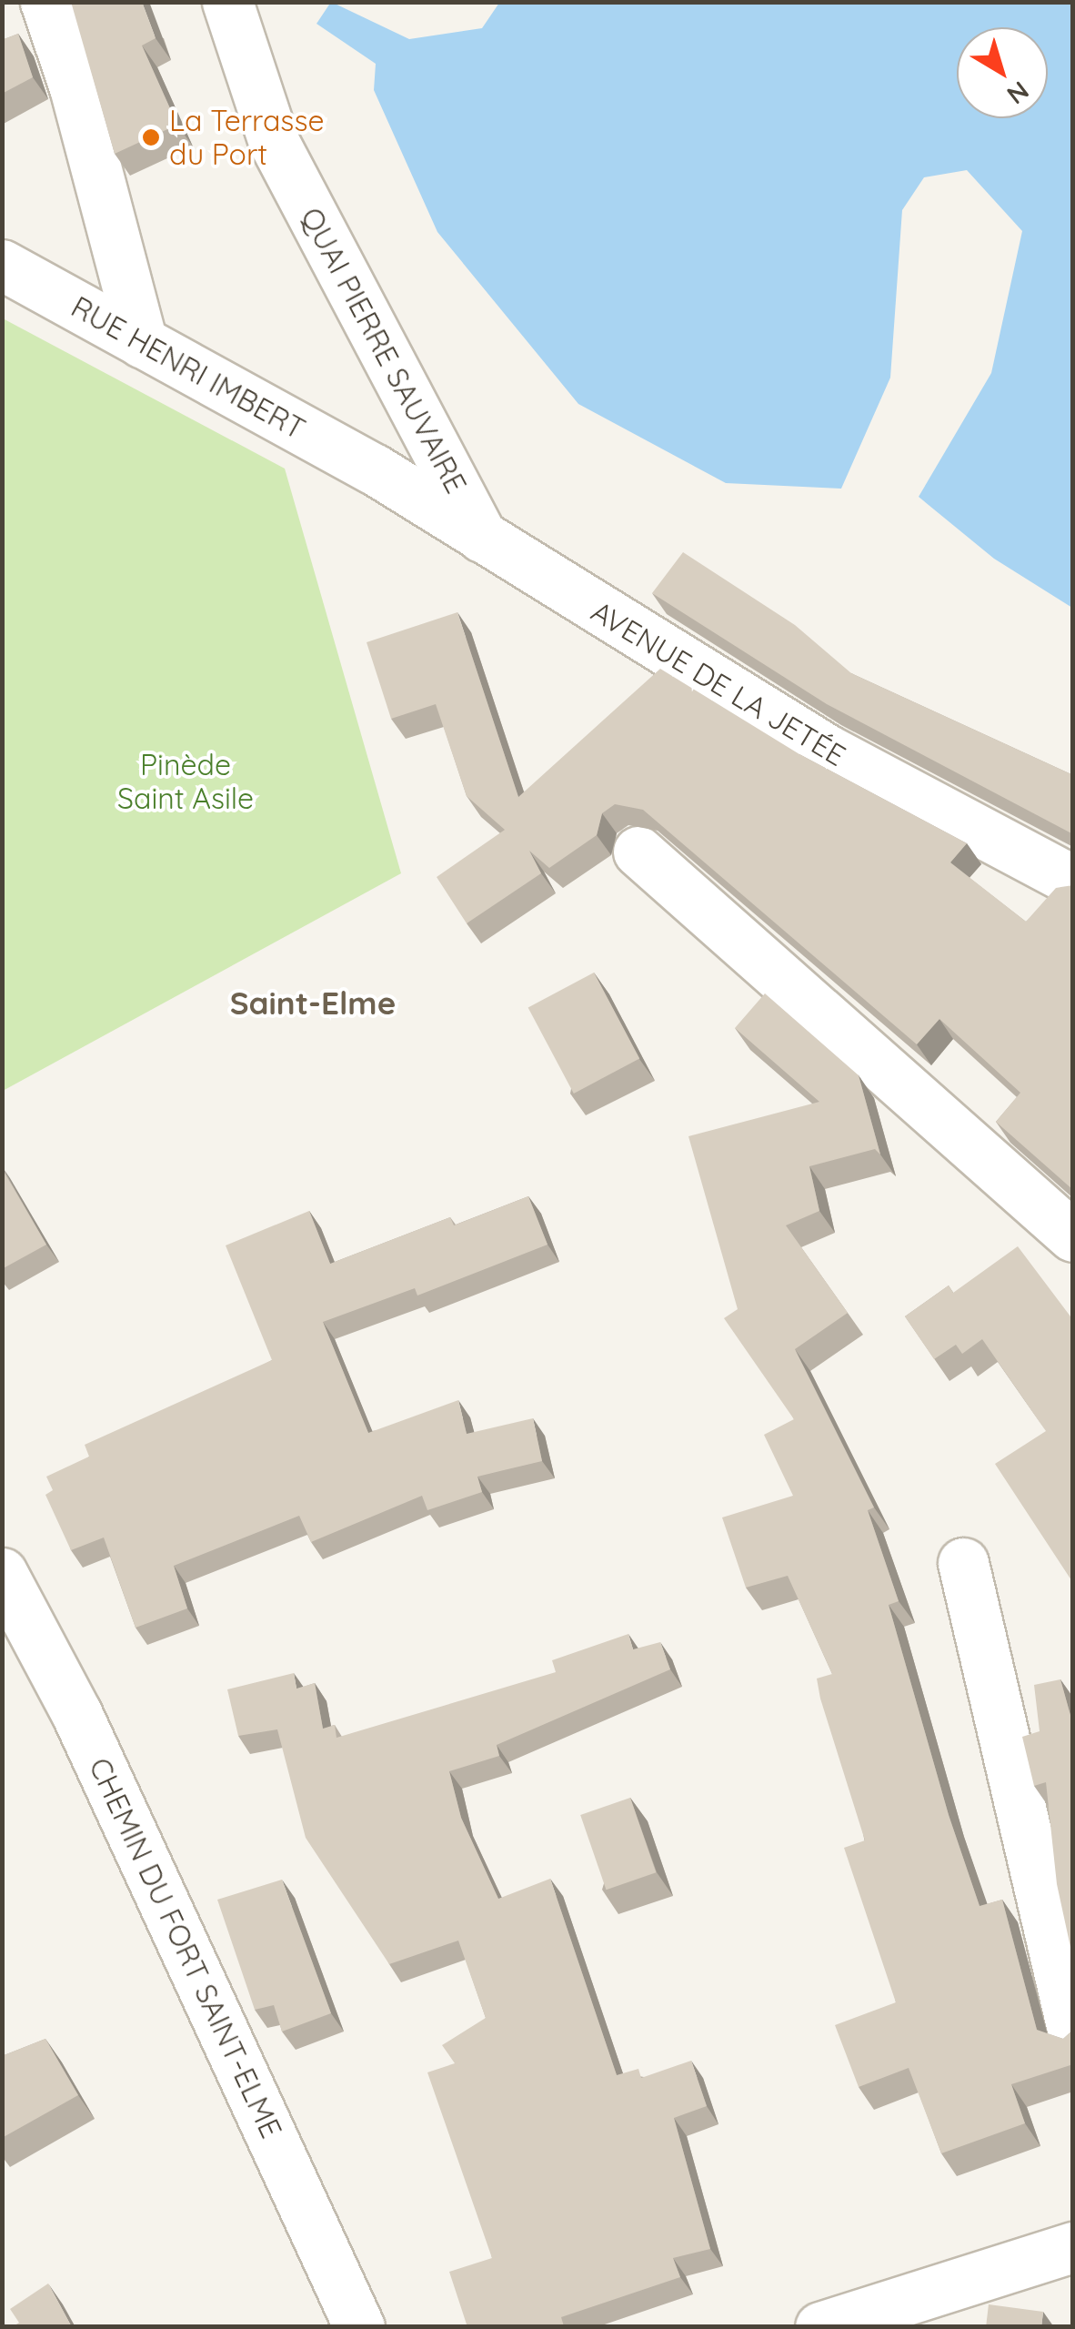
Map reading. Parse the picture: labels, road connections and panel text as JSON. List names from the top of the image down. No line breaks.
{"streets":{"street":["QUAI PIERRE SAUVAIRE","RUE HENRI IMBERT","AVENUE DE LA JETÉE","CHEMIN DU FORT SAINT-ELME"]},"crossings":[["QUAI PIERRE SAUVAIRE","AVENUE DE LA JETÉE"],["RUE HENRI IMBERT","AVENUE DE LA JETÉE"]],"districts":["Saint-Elme"],"parks":["Pinède Saint Asile"],"places":["La Terrasse du Port"],"north":"bottom right"}
